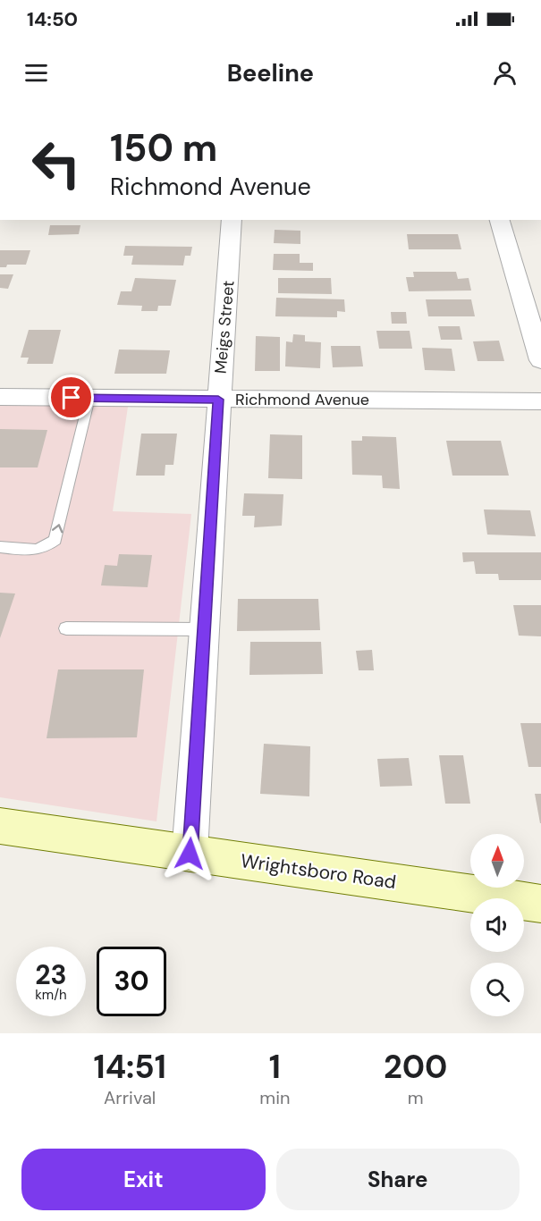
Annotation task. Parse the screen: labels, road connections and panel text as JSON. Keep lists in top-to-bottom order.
{
  "streets": {
    "main road": ["Wrightsboro Road"],
    "street": ["Meigs Street", "Richmond Avenue"]
  },
  "crossings": [
    ["Meigs Street", "Richmond Avenue"],
    ["Meigs Street", "Wrightsboro Road"]
  ],
  "north": "top",
  "page": {
    "status": "14:50",
    "header": "Beeline",
    "turn": ["150 m", "Richmond Avenue"],
    "speed": "23 km/h",
    "limit": "30",
    "eta": [
      "14:51",
      "Arrival",
      "1",
      "min",
      "200",
      "m"
    ],
    "buttons": ["Exit", "Share"]
  }
}
